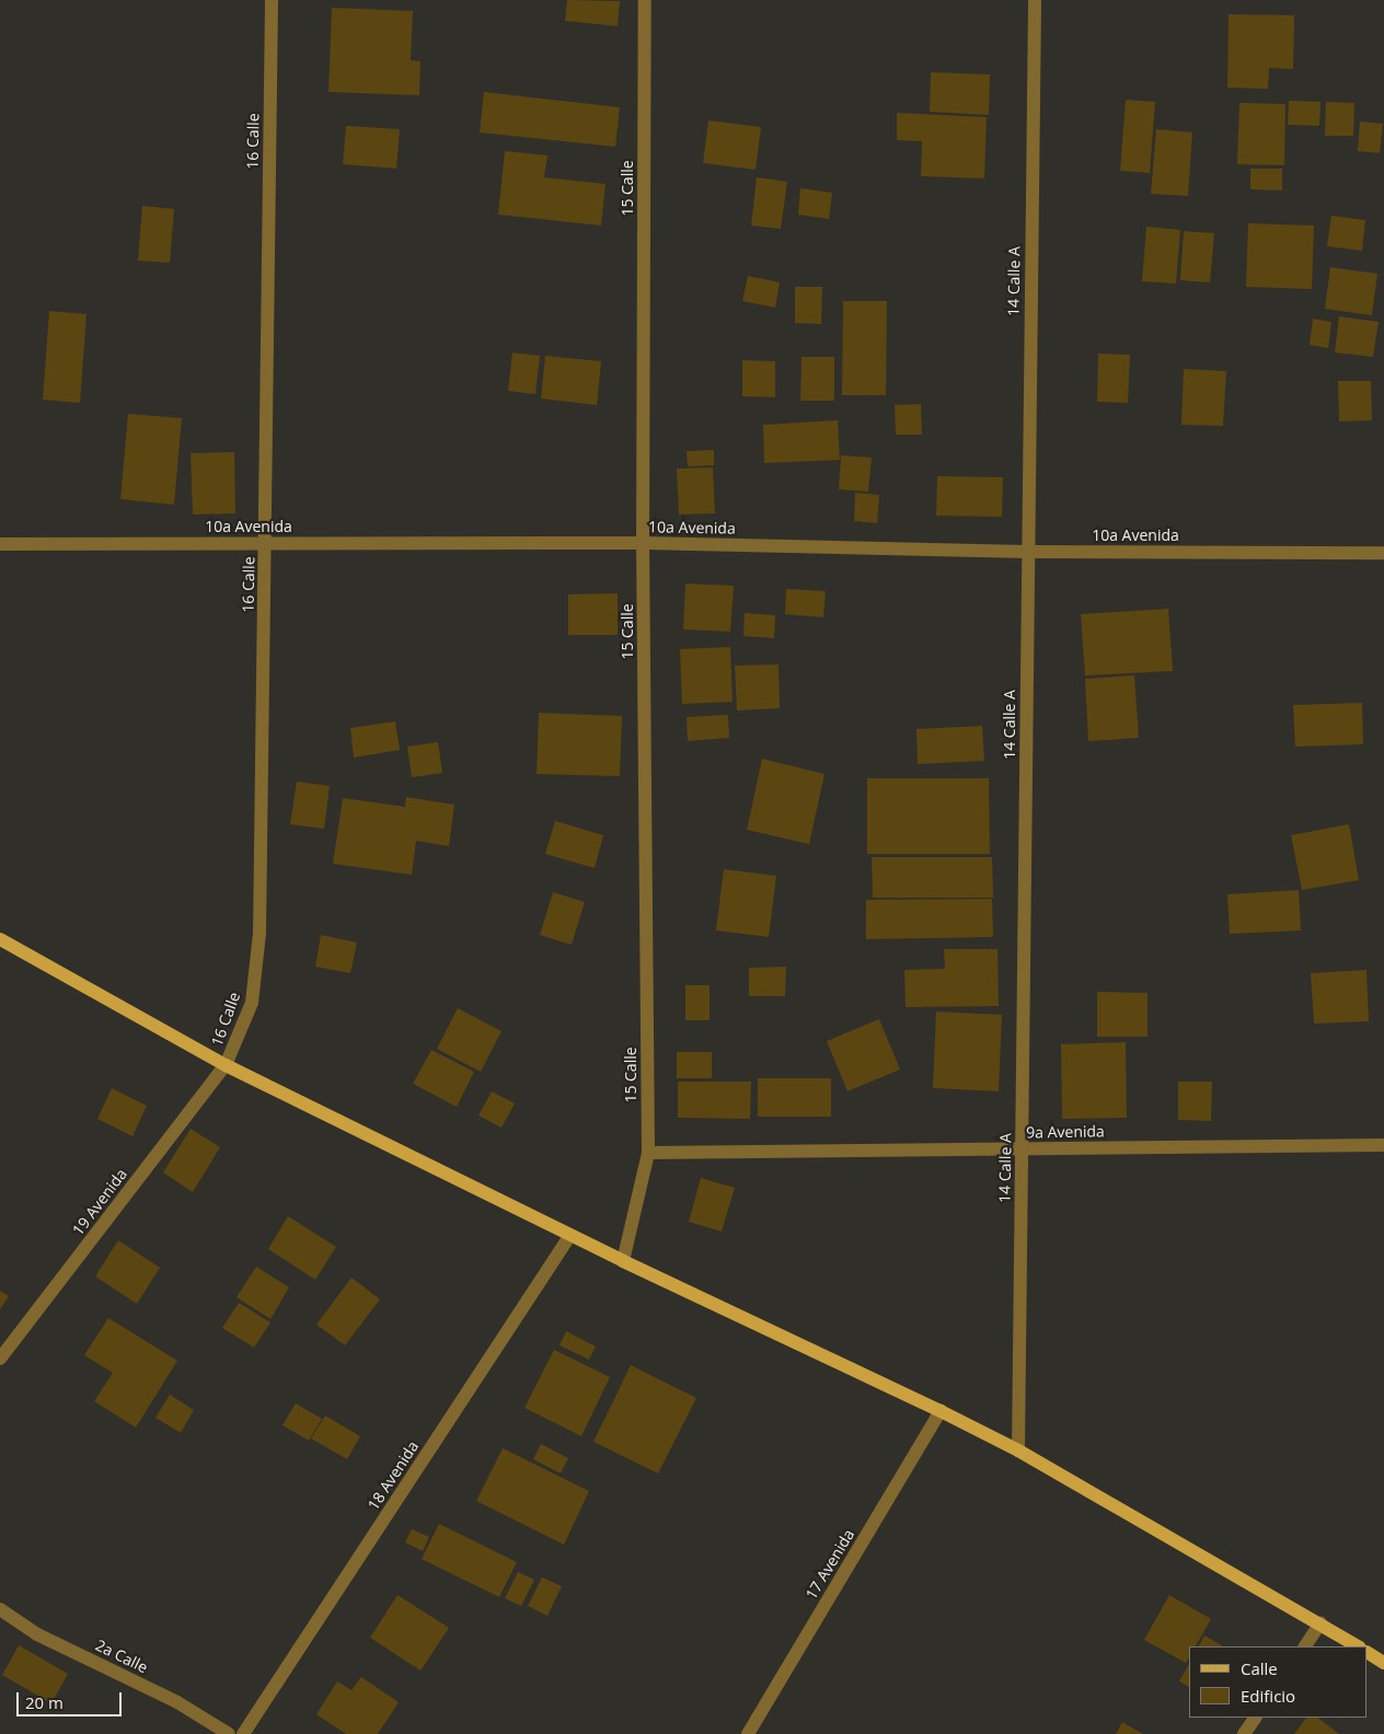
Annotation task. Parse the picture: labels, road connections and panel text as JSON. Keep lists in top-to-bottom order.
{
  "streets": {
    "street": [
      "16 Calle",
      "15 Calle",
      "14 Calle A",
      "10a Avenida",
      "9a Avenida",
      "19 Avenida",
      "18 Avenida",
      "17 Avenida",
      "2a Calle"
    ]
  },
  "crossings": [
    ["16 Calle", "10a Avenida"],
    ["16 Calle", "19 Avenida"],
    ["15 Calle", "10a Avenida"],
    ["15 Calle", "9a Avenida"],
    ["14 Calle A", "10a Avenida"],
    ["14 Calle A", "9a Avenida"]
  ],
  "legend": ["Calle", "Edificio"],
  "scale_bar": "20 m"
}
